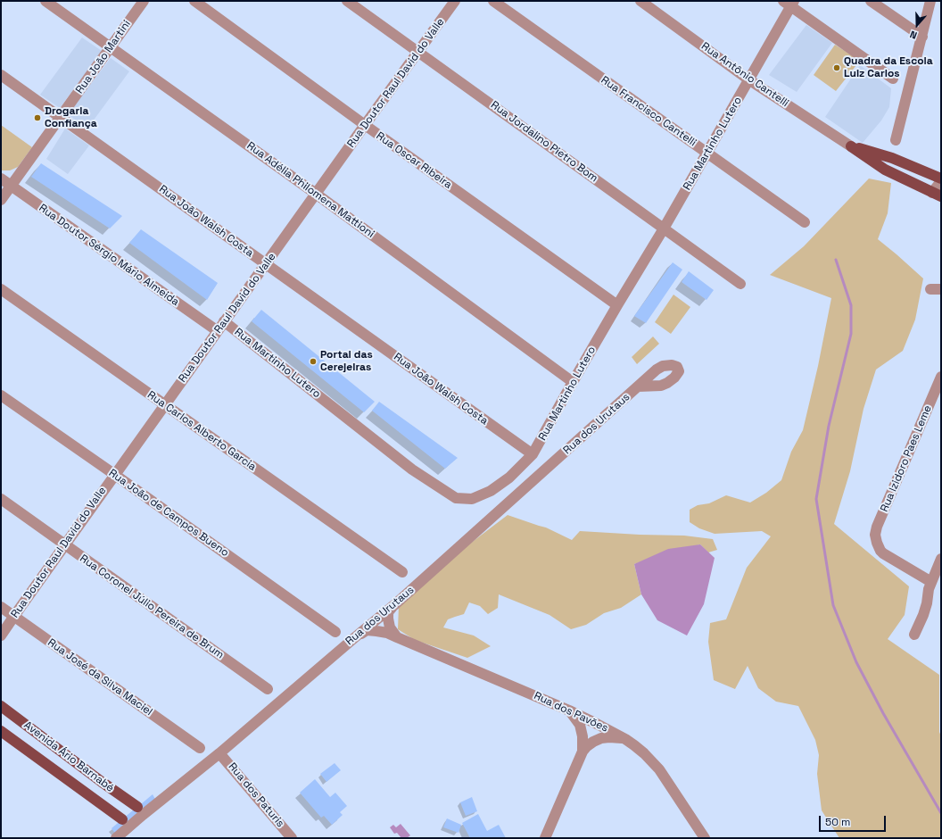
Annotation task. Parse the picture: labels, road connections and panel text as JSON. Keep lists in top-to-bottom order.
{
  "streets": {
    "main road": ["Avenida Ário Barnabé"],
    "street": [
      "Rua João Martini",
      "Rua Antônio Cantelli",
      "Rua Doutor Raul David do Valle",
      "Rua Francisco Cantelli",
      "Rua Jordalino Pietro Bom",
      "Rua Martinho Lutero",
      "Rua Oscar Ribeira",
      "Rua Adélia Philomena Mattioni",
      "Rua João Walsh Costa",
      "Rua Doutor Sérgio Mário Almeida",
      "Rua dos Urutaus",
      "Rua Carlos Alberto Garcia",
      "Rua Izidoro Paes Leme",
      "Rua João de Campos Bueno",
      "Rua Coronel Júlio Pereira de Brum",
      "Rua José da Silva Maciel",
      "Rua dos Pavões",
      "Rua dos Paturis"
    ]
  },
  "crossings": [
    ["Rua João Martini", "Rua Adélia Philomena Mattioni"],
    ["Rua João Martini", "Rua João Walsh Costa"],
    ["Rua João Martini", "Rua Doutor Sérgio Mário Almeida"],
    ["Rua Antônio Cantelli", "Rua Martinho Lutero"],
    ["Rua Doutor Raul David do Valle", "Rua Jordalino Pietro Bom"],
    ["Rua Doutor Raul David do Valle", "Rua Martinho Lutero"],
    ["Rua Doutor Raul David do Valle", "Rua Oscar Ribeira"],
    ["Rua Doutor Raul David do Valle", "Rua Adélia Philomena Mattioni"],
    ["Rua Doutor Raul David do Valle", "Rua João Walsh Costa"],
    ["Rua Doutor Raul David do Valle", "Rua Doutor Sérgio Mário Almeida"],
    ["Rua Doutor Raul David do Valle", "Rua Carlos Alberto Garcia"],
    ["Rua Doutor Raul David do Valle", "Rua João de Campos Bueno"],
    ["Rua Doutor Raul David do Valle", "Rua Coronel Júlio Pereira de Brum"],
    ["Rua Doutor Raul David do Valle", "Rua José da Silva Maciel"],
    ["Rua Francisco Cantelli", "Rua Martinho Lutero"],
    ["Rua Jordalino Pietro Bom", "Rua Martinho Lutero"],
    ["Rua Martinho Lutero", "Rua Oscar Ribeira"],
    ["Rua Martinho Lutero", "Rua Adélia Philomena Mattioni"],
    ["Rua Martinho Lutero", "Rua João Walsh Costa"],
    ["Rua dos Urutaus", "Rua dos Pavões"],
    ["Rua dos Urutaus", "Rua dos Paturis"]
  ],
  "places": ["Quadra da Escola Luiz Carlos", "Drogaria Confiança", "Portal das Cerejeiras"],
  "scale_bar": "50 m",
  "north": "bottom"
}
